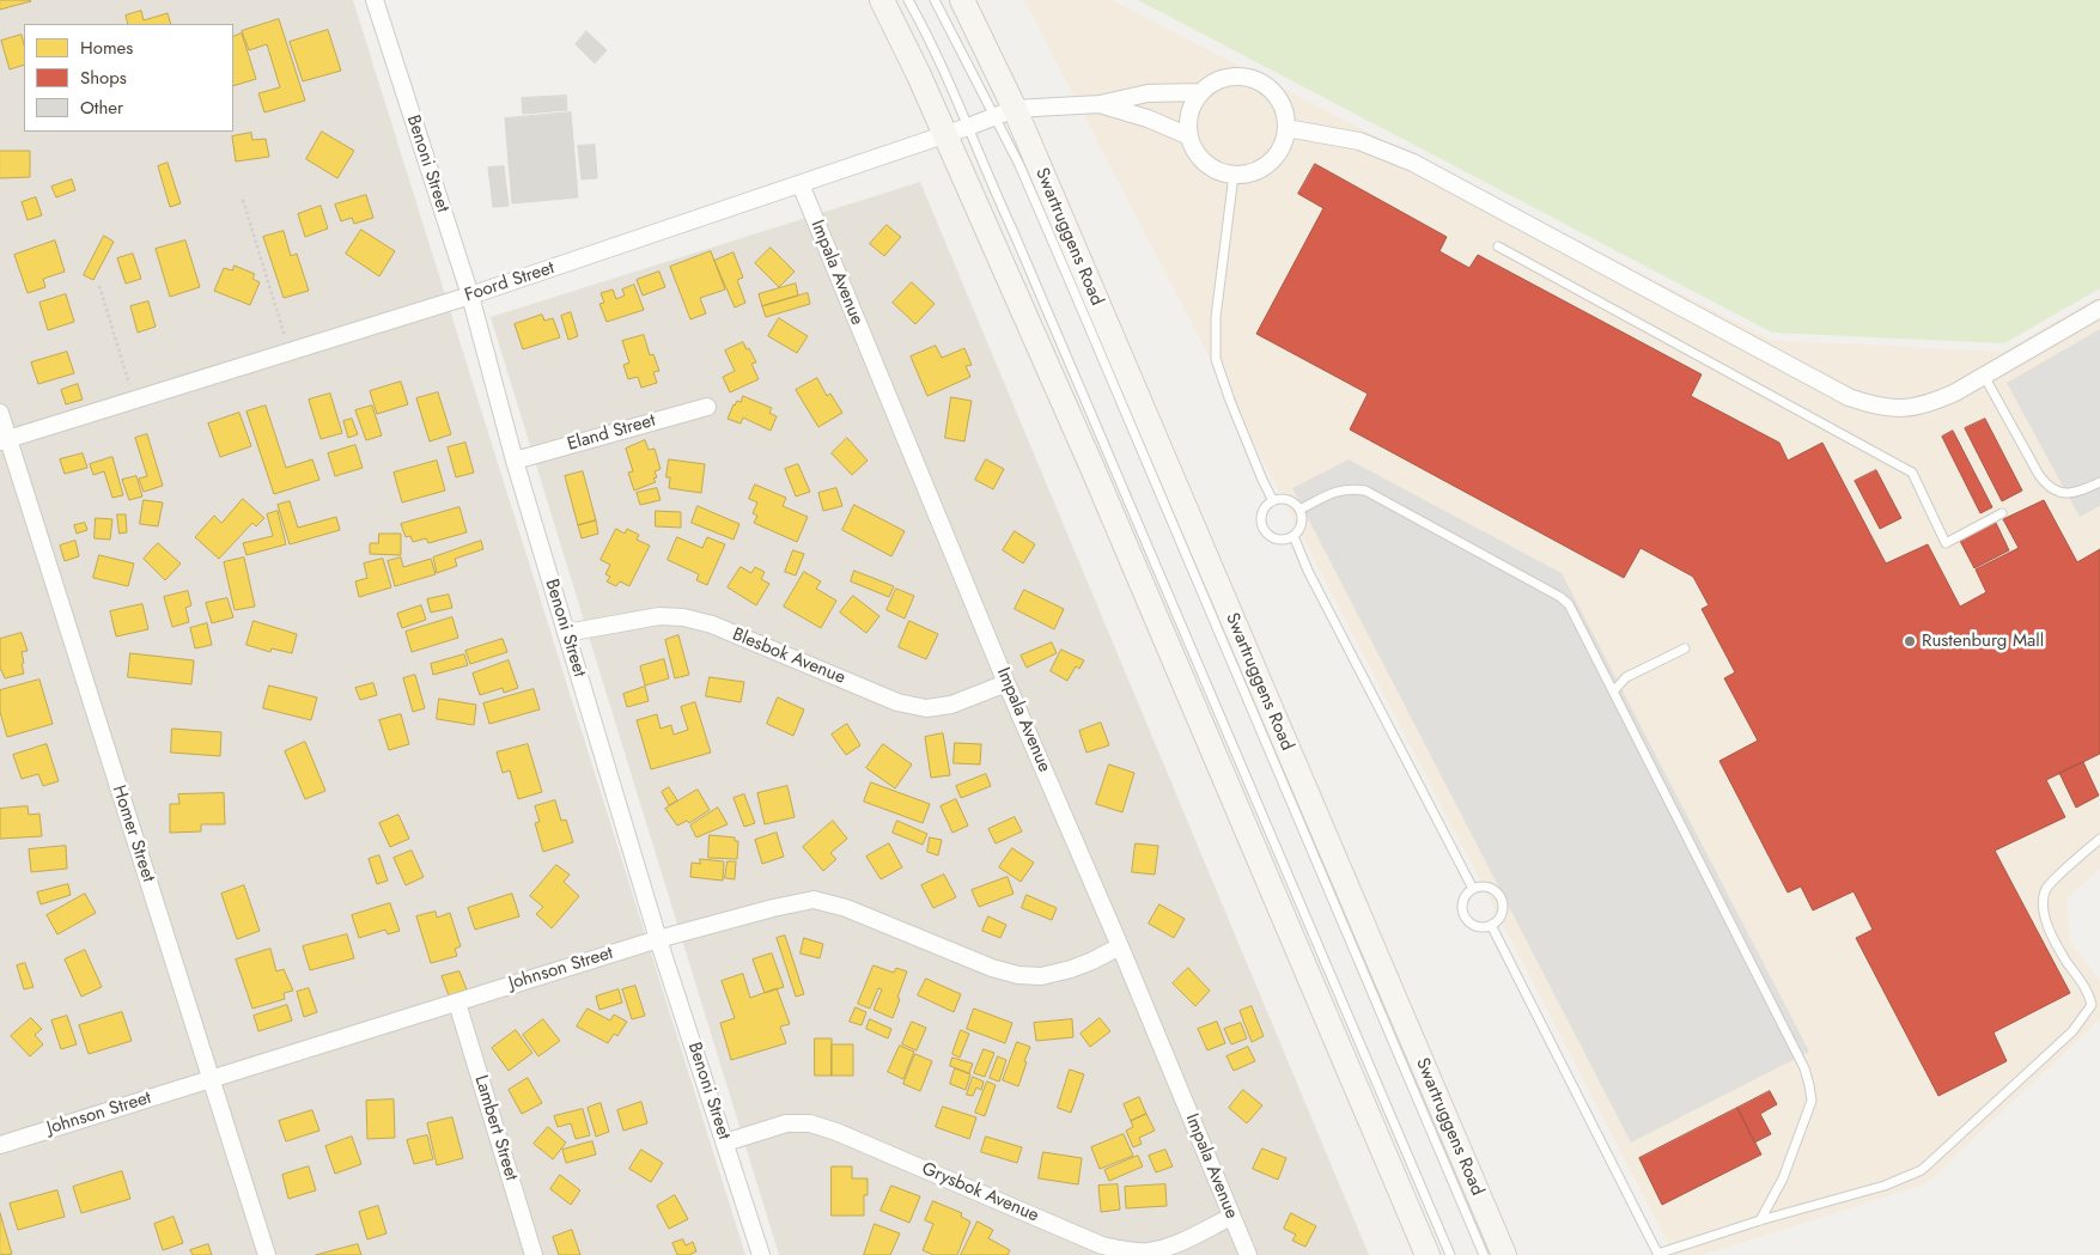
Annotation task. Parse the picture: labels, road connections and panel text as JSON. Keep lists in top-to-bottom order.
{
  "streets": {
    "main road": ["Swartruggens Road"],
    "street": [
      "Benoni Street",
      "Impala Avenue",
      "Foord Street",
      "Eland Street",
      "Blesbok Avenue",
      "Homer Street",
      "Johnson Street",
      "Lambert Street",
      "Grysbok Avenue"
    ]
  },
  "crossings": [
    ["Benoni Street", "Foord Street"],
    ["Benoni Street", "Eland Street"],
    ["Benoni Street", "Blesbok Avenue"],
    ["Benoni Street", "Johnson Street"],
    ["Benoni Street", "Grysbok Avenue"],
    ["Swartruggens Road", "Foord Street"],
    ["Impala Avenue", "Foord Street"],
    ["Impala Avenue", "Blesbok Avenue"],
    ["Impala Avenue", "Johnson Street"],
    ["Impala Avenue", "Grysbok Avenue"],
    ["Foord Street", "Homer Street"],
    ["Homer Street", "Johnson Street"],
    ["Johnson Street", "Lambert Street"]
  ],
  "places": ["Rustenburg Mall"],
  "legend": ["Homes", "Shops", "Other"]
}
